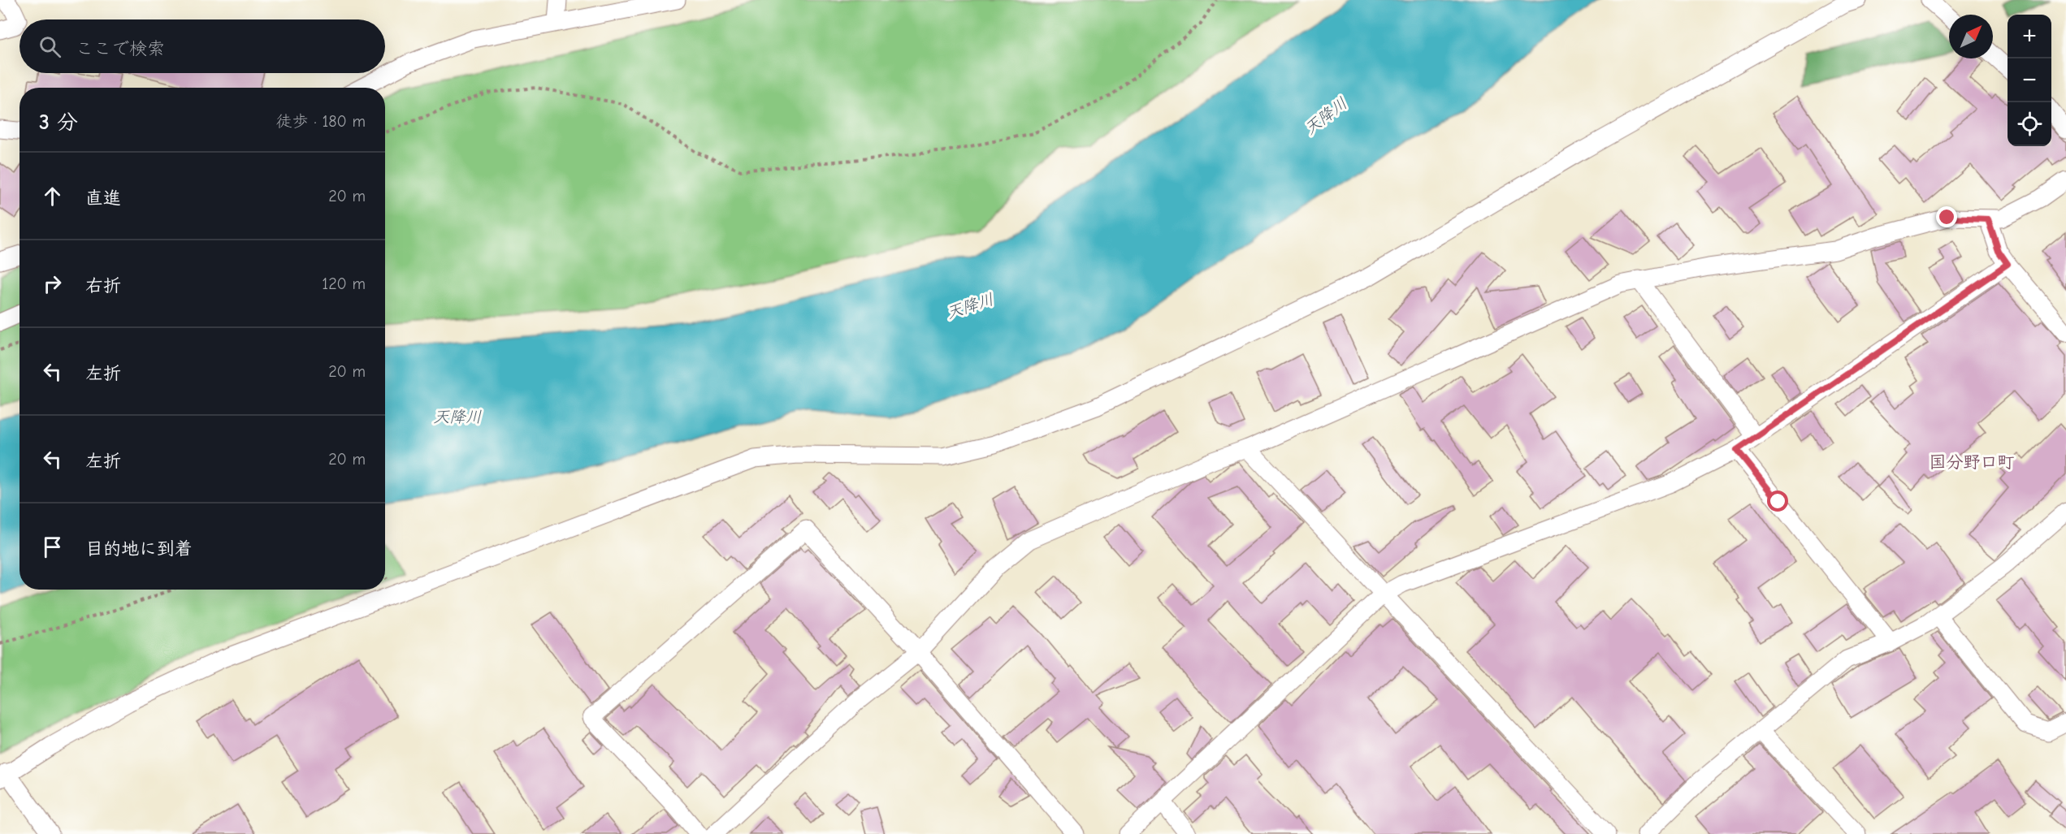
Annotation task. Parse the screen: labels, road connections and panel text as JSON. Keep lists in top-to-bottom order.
{
  "districts": ["国分野口町"],
  "water": ["天降川"],
  "north": "top right",
  "page": {
    "map_buttons": ["+", "−"],
    "search": "ここで検索",
    "heading": ["3 分", "徒歩 · 180 m"],
    "list": [
      ["直進", "20 m"],
      ["右折", "120 m"],
      ["左折", "20 m"],
      ["左折", "20 m"],
      "目的地に到着"
    ]
  }
}
